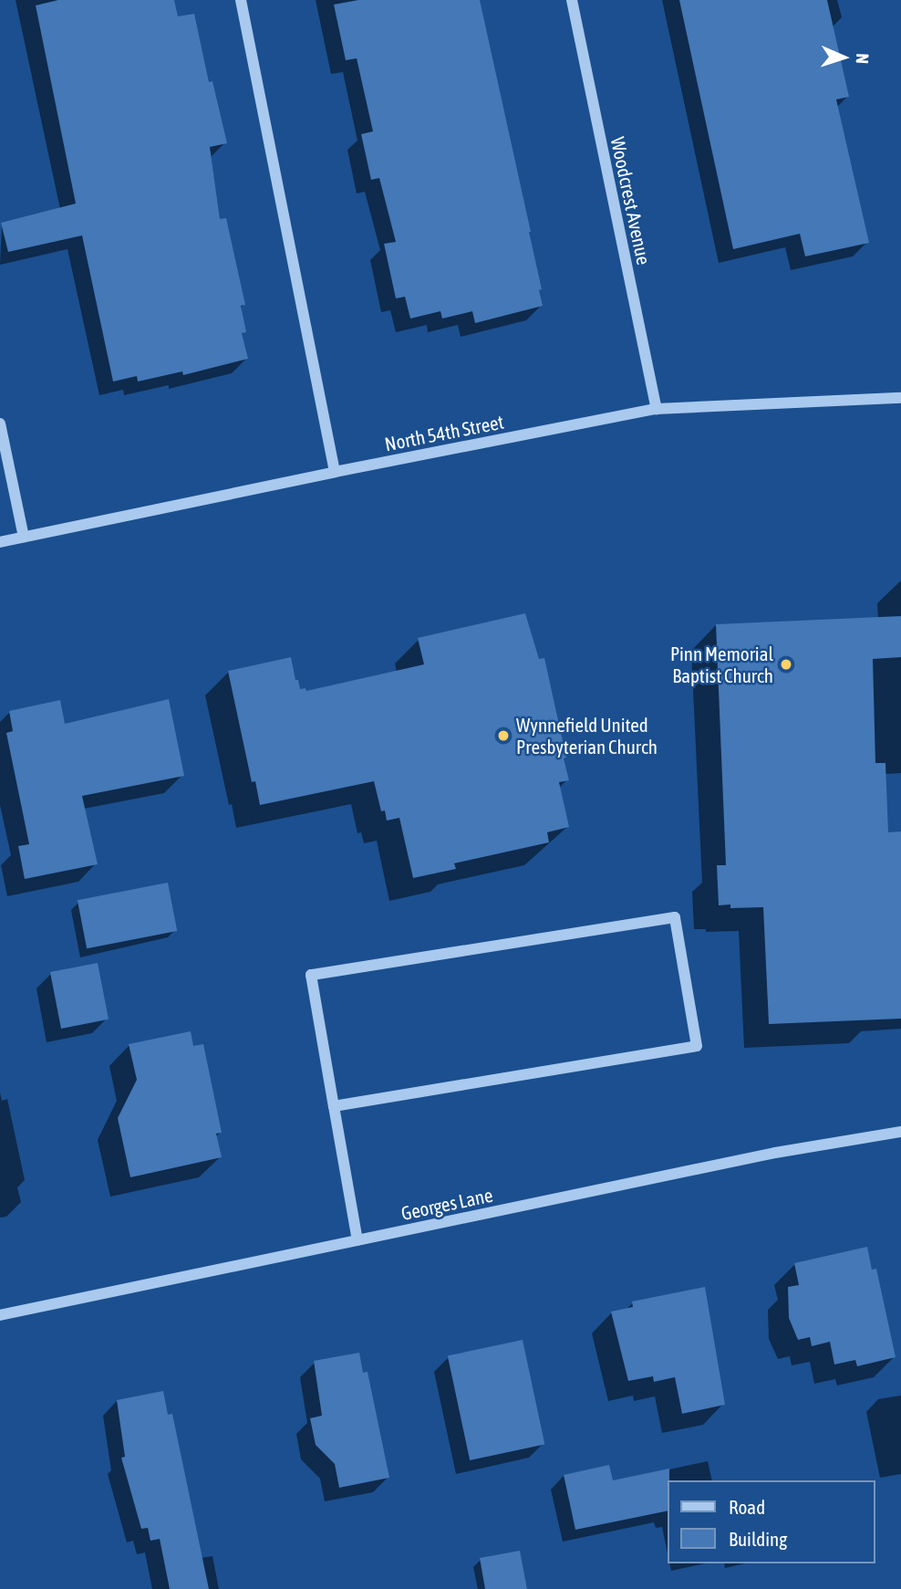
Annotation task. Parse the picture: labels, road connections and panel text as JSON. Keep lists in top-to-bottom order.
{
  "streets": {
    "street": ["Woodcrest Avenue", "North 54th Street", "Georges Lane"]
  },
  "crossings": [
    ["Woodcrest Avenue", "North 54th Street"]
  ],
  "places": ["Pinn Memorial Baptist Church", "Wynnefield United Presbyterian Church"],
  "legend": ["Road", "Building"],
  "north": "right"
}
